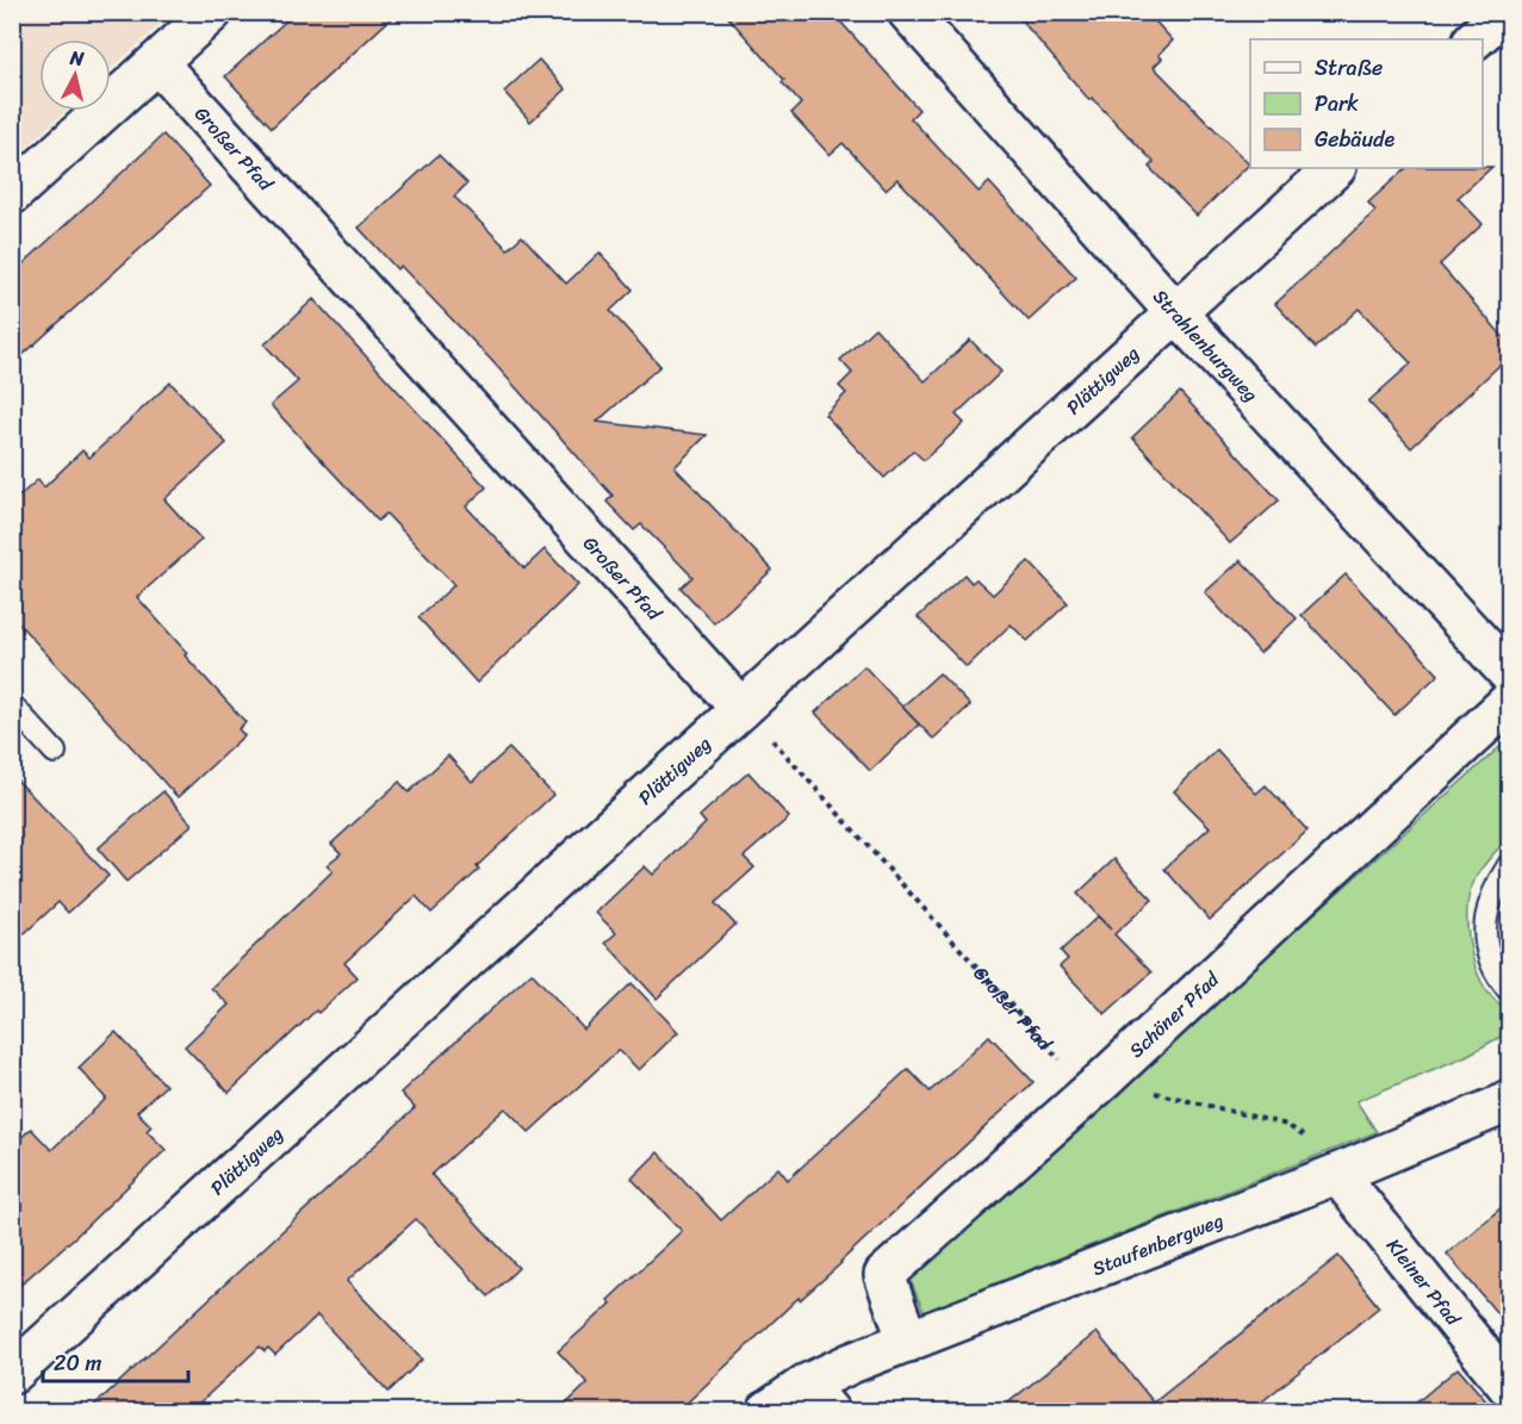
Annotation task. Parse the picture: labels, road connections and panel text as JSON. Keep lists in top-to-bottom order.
{
  "streets": {
    "street": [
      "Großer Pfad",
      "Strahlenburgweg",
      "Plättigweg",
      "Schöner Pfad",
      "Staufenbergweg",
      "Kleiner Pfad"
    ]
  },
  "crossings": [
    ["Großer Pfad", "Plättigweg"],
    ["Großer Pfad", "Schöner Pfad"],
    ["Strahlenburgweg", "Plättigweg"],
    ["Schöner Pfad", "Staufenbergweg"],
    ["Staufenbergweg", "Kleiner Pfad"]
  ],
  "legend": ["Straße", "Park", "Gebäude"],
  "scale_bar": "20 m",
  "north": "top"
}
